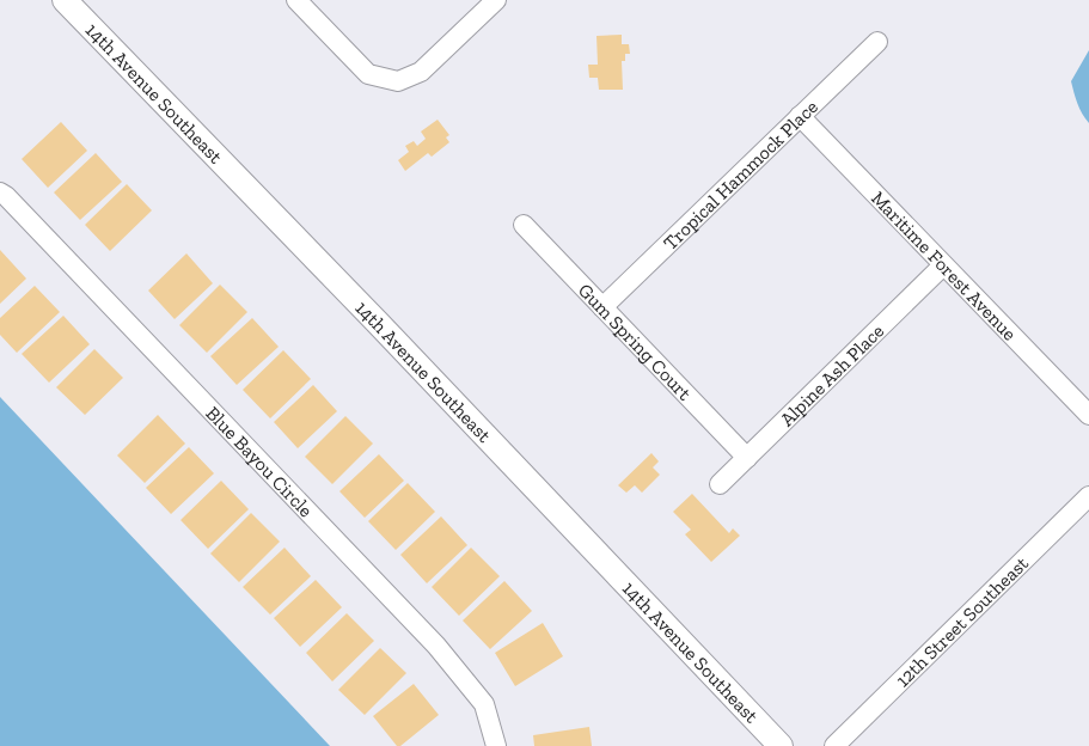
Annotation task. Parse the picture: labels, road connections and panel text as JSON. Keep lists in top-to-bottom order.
{
  "streets": {
    "street": [
      "14th Avenue Southeast",
      "Tropical Hammock Place",
      "Maritime Forest Avenue",
      "Gum Spring Court",
      "Alpine Ash Place",
      "Blue Bayou Circle",
      "12th Street Southeast"
    ]
  },
  "crossings": [
    ["Tropical Hammock Place", "Maritime Forest Avenue"],
    ["Tropical Hammock Place", "Gum Spring Court"],
    ["Maritime Forest Avenue", "Alpine Ash Place"],
    ["Gum Spring Court", "Alpine Ash Place"]
  ]
}
